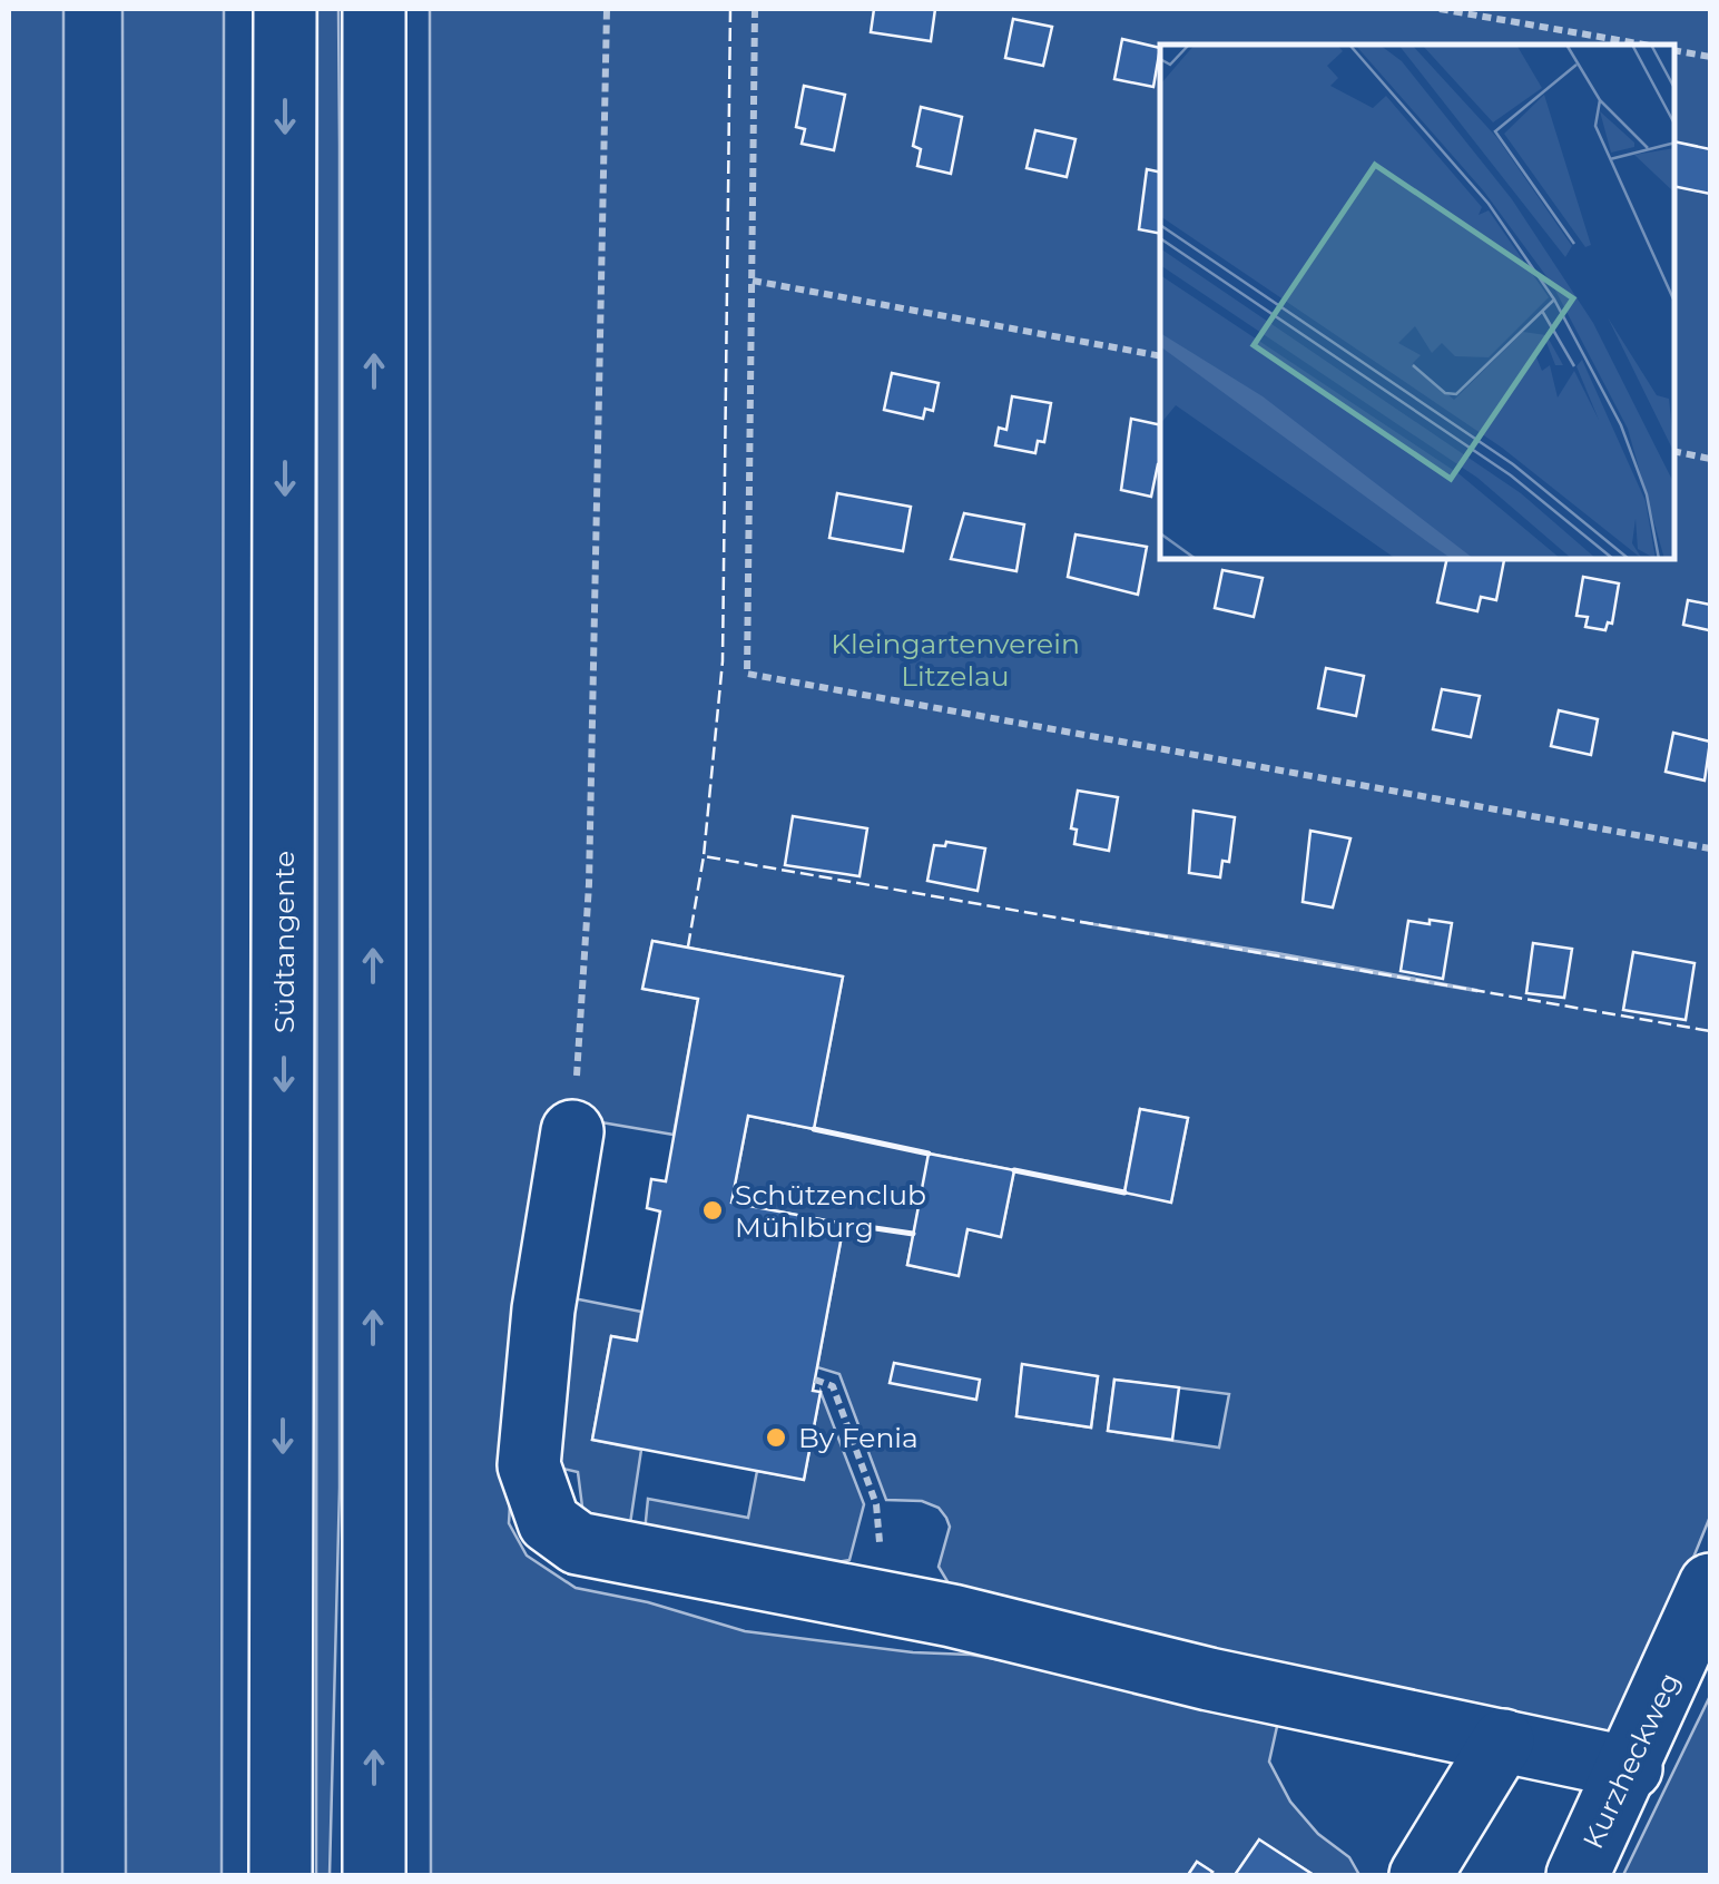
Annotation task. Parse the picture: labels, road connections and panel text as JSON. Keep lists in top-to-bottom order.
{
  "streets": {
    "main road": ["Südtangente", "Kurzheckweg"]
  },
  "parks": ["Kleingartenverein Litzelau"],
  "places": ["Schützenclub Mühlburg", "By Fenia"]
}
